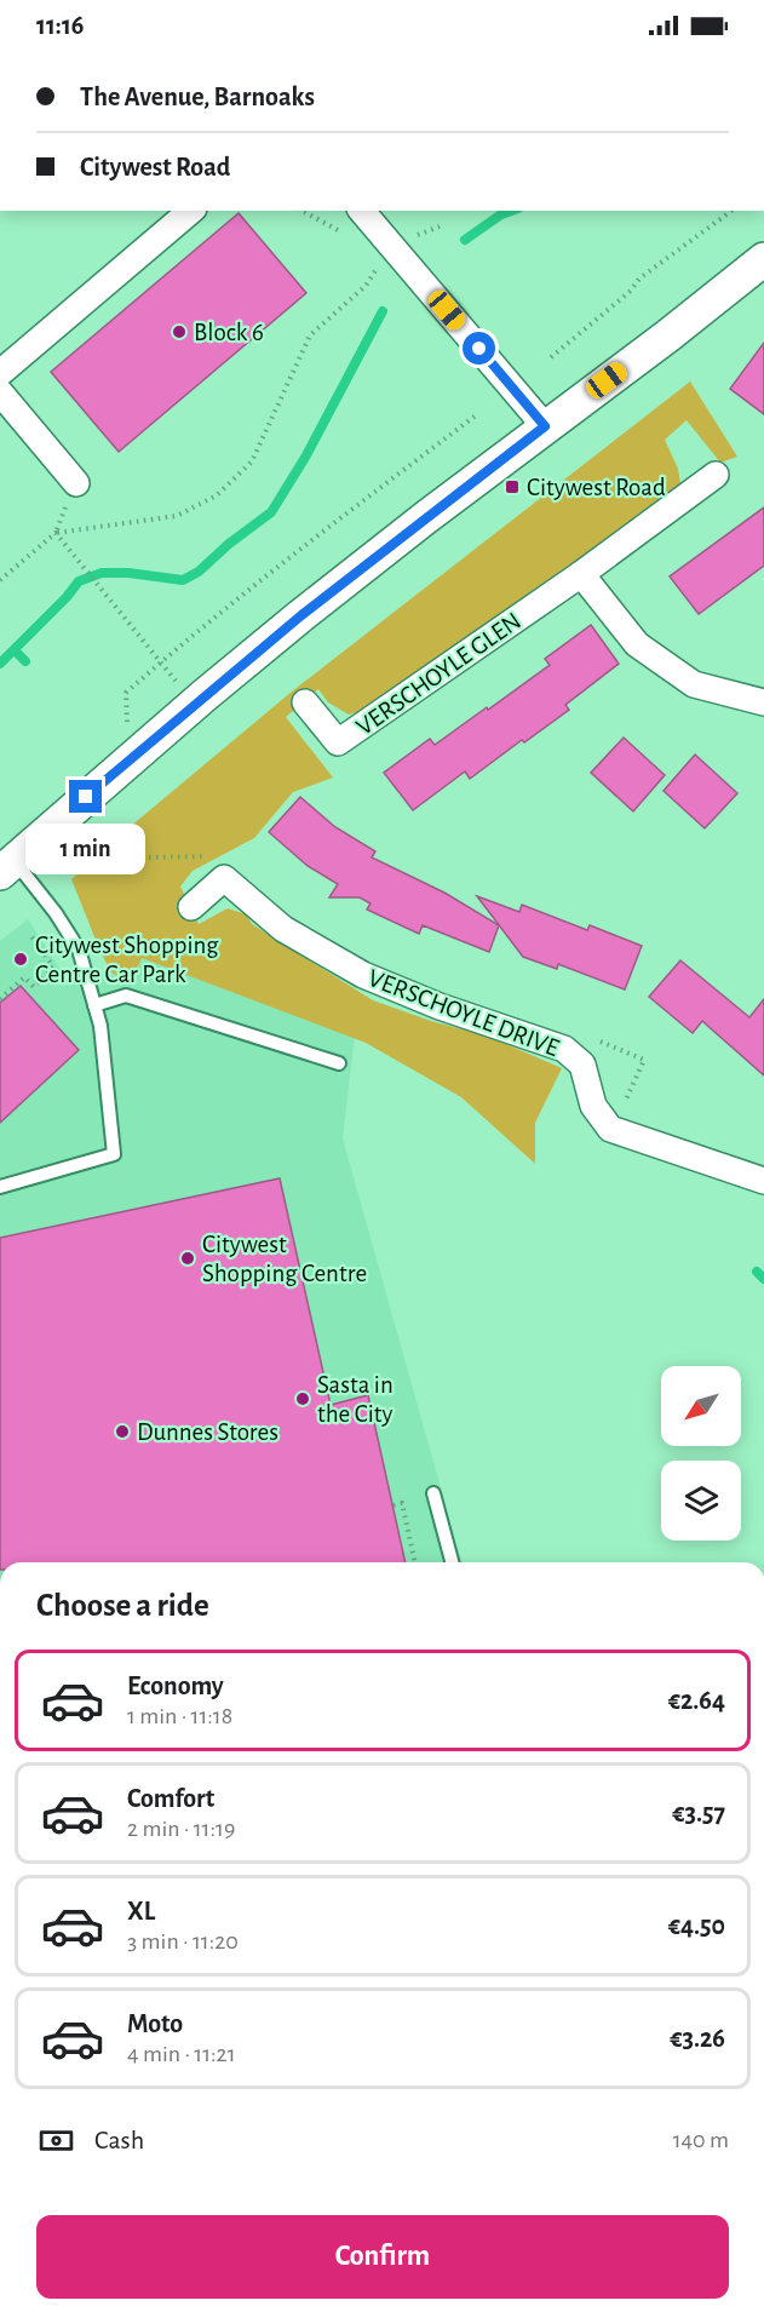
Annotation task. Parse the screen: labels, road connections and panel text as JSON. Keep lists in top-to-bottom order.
{
  "streets": {
    "street": ["VERSCHOYLE GLEN", "VERSCHOYLE DRIVE"]
  },
  "places": {
    "other": [
      "Block 6",
      "Citywest Shopping Centre Car Park",
      "Citywest Shopping Centre",
      "Sasta in the City",
      "Dunnes Stores"
    ],
    "transit": ["Citywest Road"]
  },
  "north": "bottom left",
  "page": {
    "status": "11:16",
    "banner": ["The Avenue, Barnoaks", "Citywest Road"],
    "bubble": "1 min",
    "heading": "Choose a ride",
    "list": [
      {
        "name": "Economy",
        "note": "1 min · 11:18",
        "value": "€2.64"
      },
      {
        "name": "Comfort",
        "note": "2 min · 11:19",
        "value": "€3.57"
      },
      {
        "name": "XL",
        "note": "3 min · 11:20",
        "value": "€4.50"
      },
      {
        "name": "Moto",
        "note": "4 min · 11:21",
        "value": "€3.26"
      }
    ],
    "pay": ["Cash", "140 m"],
    "buttons": "Confirm"
  }
}
